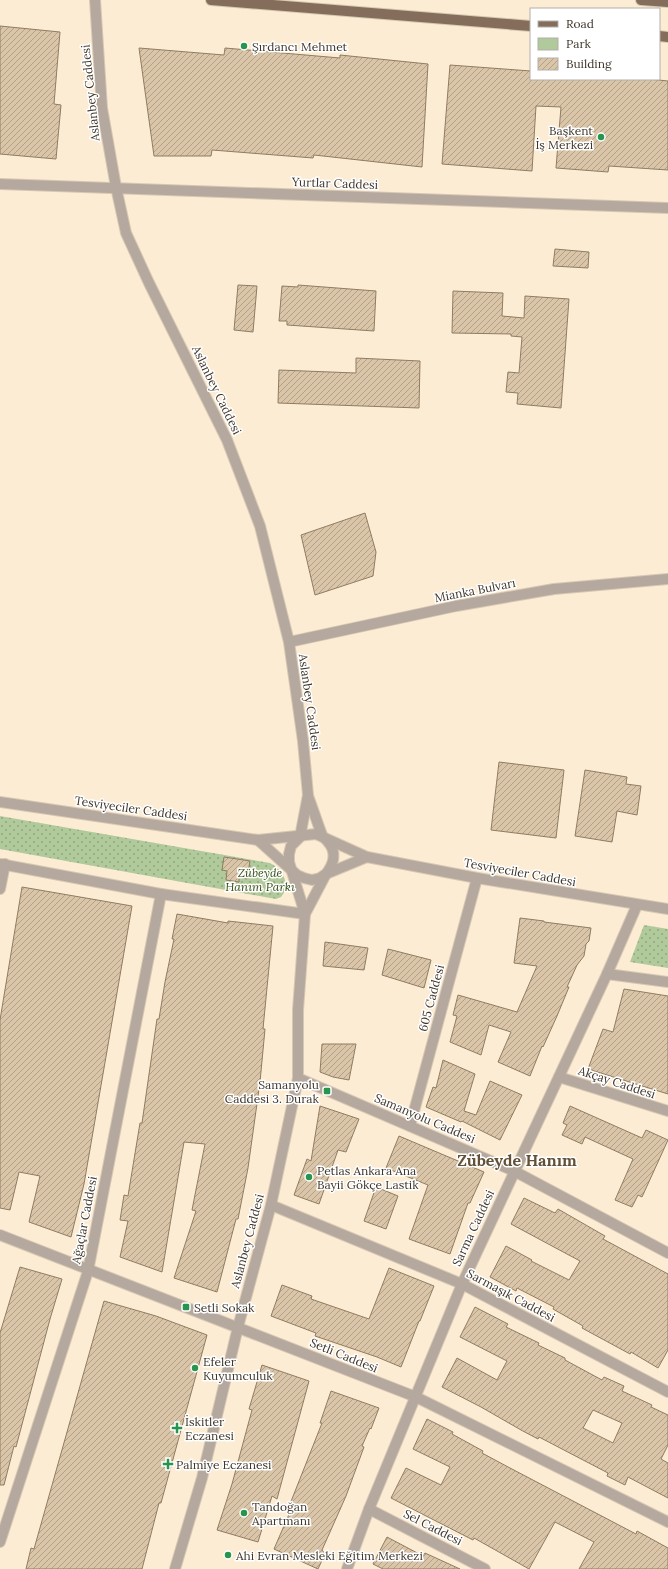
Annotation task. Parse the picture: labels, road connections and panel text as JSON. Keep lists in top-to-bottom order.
{
  "streets": {
    "street": [
      "Aslanbey Caddesi",
      "Yurtlar Caddesi",
      "Mianka Bulvarı",
      "Tesviyeciler Caddesi",
      "605 Caddesi",
      "Akçay Caddesi",
      "Samanyolu Caddesi",
      "Ağaçlar Caddesi",
      "Sarma Caddesi",
      "Sarmaşık Caddesi",
      "Setli Caddesi",
      "Sel Caddesi"
    ]
  },
  "crossings": [
    ["Aslanbey Caddesi", "Yurtlar Caddesi"],
    ["Aslanbey Caddesi", "Mianka Bulvarı"],
    ["Aslanbey Caddesi", "Samanyolu Caddesi"],
    ["Aslanbey Caddesi", "Sarmaşık Caddesi"],
    ["Aslanbey Caddesi", "Setli Caddesi"],
    ["Tesviyeciler Caddesi", "605 Caddesi"],
    ["Tesviyeciler Caddesi", "Sarma Caddesi"],
    ["605 Caddesi", "Samanyolu Caddesi"],
    ["Akçay Caddesi", "Sarma Caddesi"],
    ["Samanyolu Caddesi", "Sarma Caddesi"],
    ["Ağaçlar Caddesi", "Setli Caddesi"],
    ["Sarma Caddesi", "Sarmaşık Caddesi"],
    ["Sarma Caddesi", "Setli Caddesi"],
    ["Sarma Caddesi", "Sel Caddesi"]
  ],
  "districts": ["Zübeyde Hanım"],
  "parks": ["Zübeyde Hanım Parkı"],
  "places": {
    "other": [
      "Şırdancı Mehmet",
      "Başkent İş Merkezi",
      "Petlas Ankara Ana Bayii Gökçe Lastik",
      "Efeler Kuyumculuk",
      "Tandoğan Apartmanı",
      "Ahi Evran Mesleki Eğitim Merkezi"
    ],
    "transit": ["Samanyolu Caddesi 3. Durak", "Setli Sokak"],
    "health": ["İskitler Eczanesi", "Palmiye Eczanesi"]
  },
  "legend": ["Road", "Park", "Building"]
}
